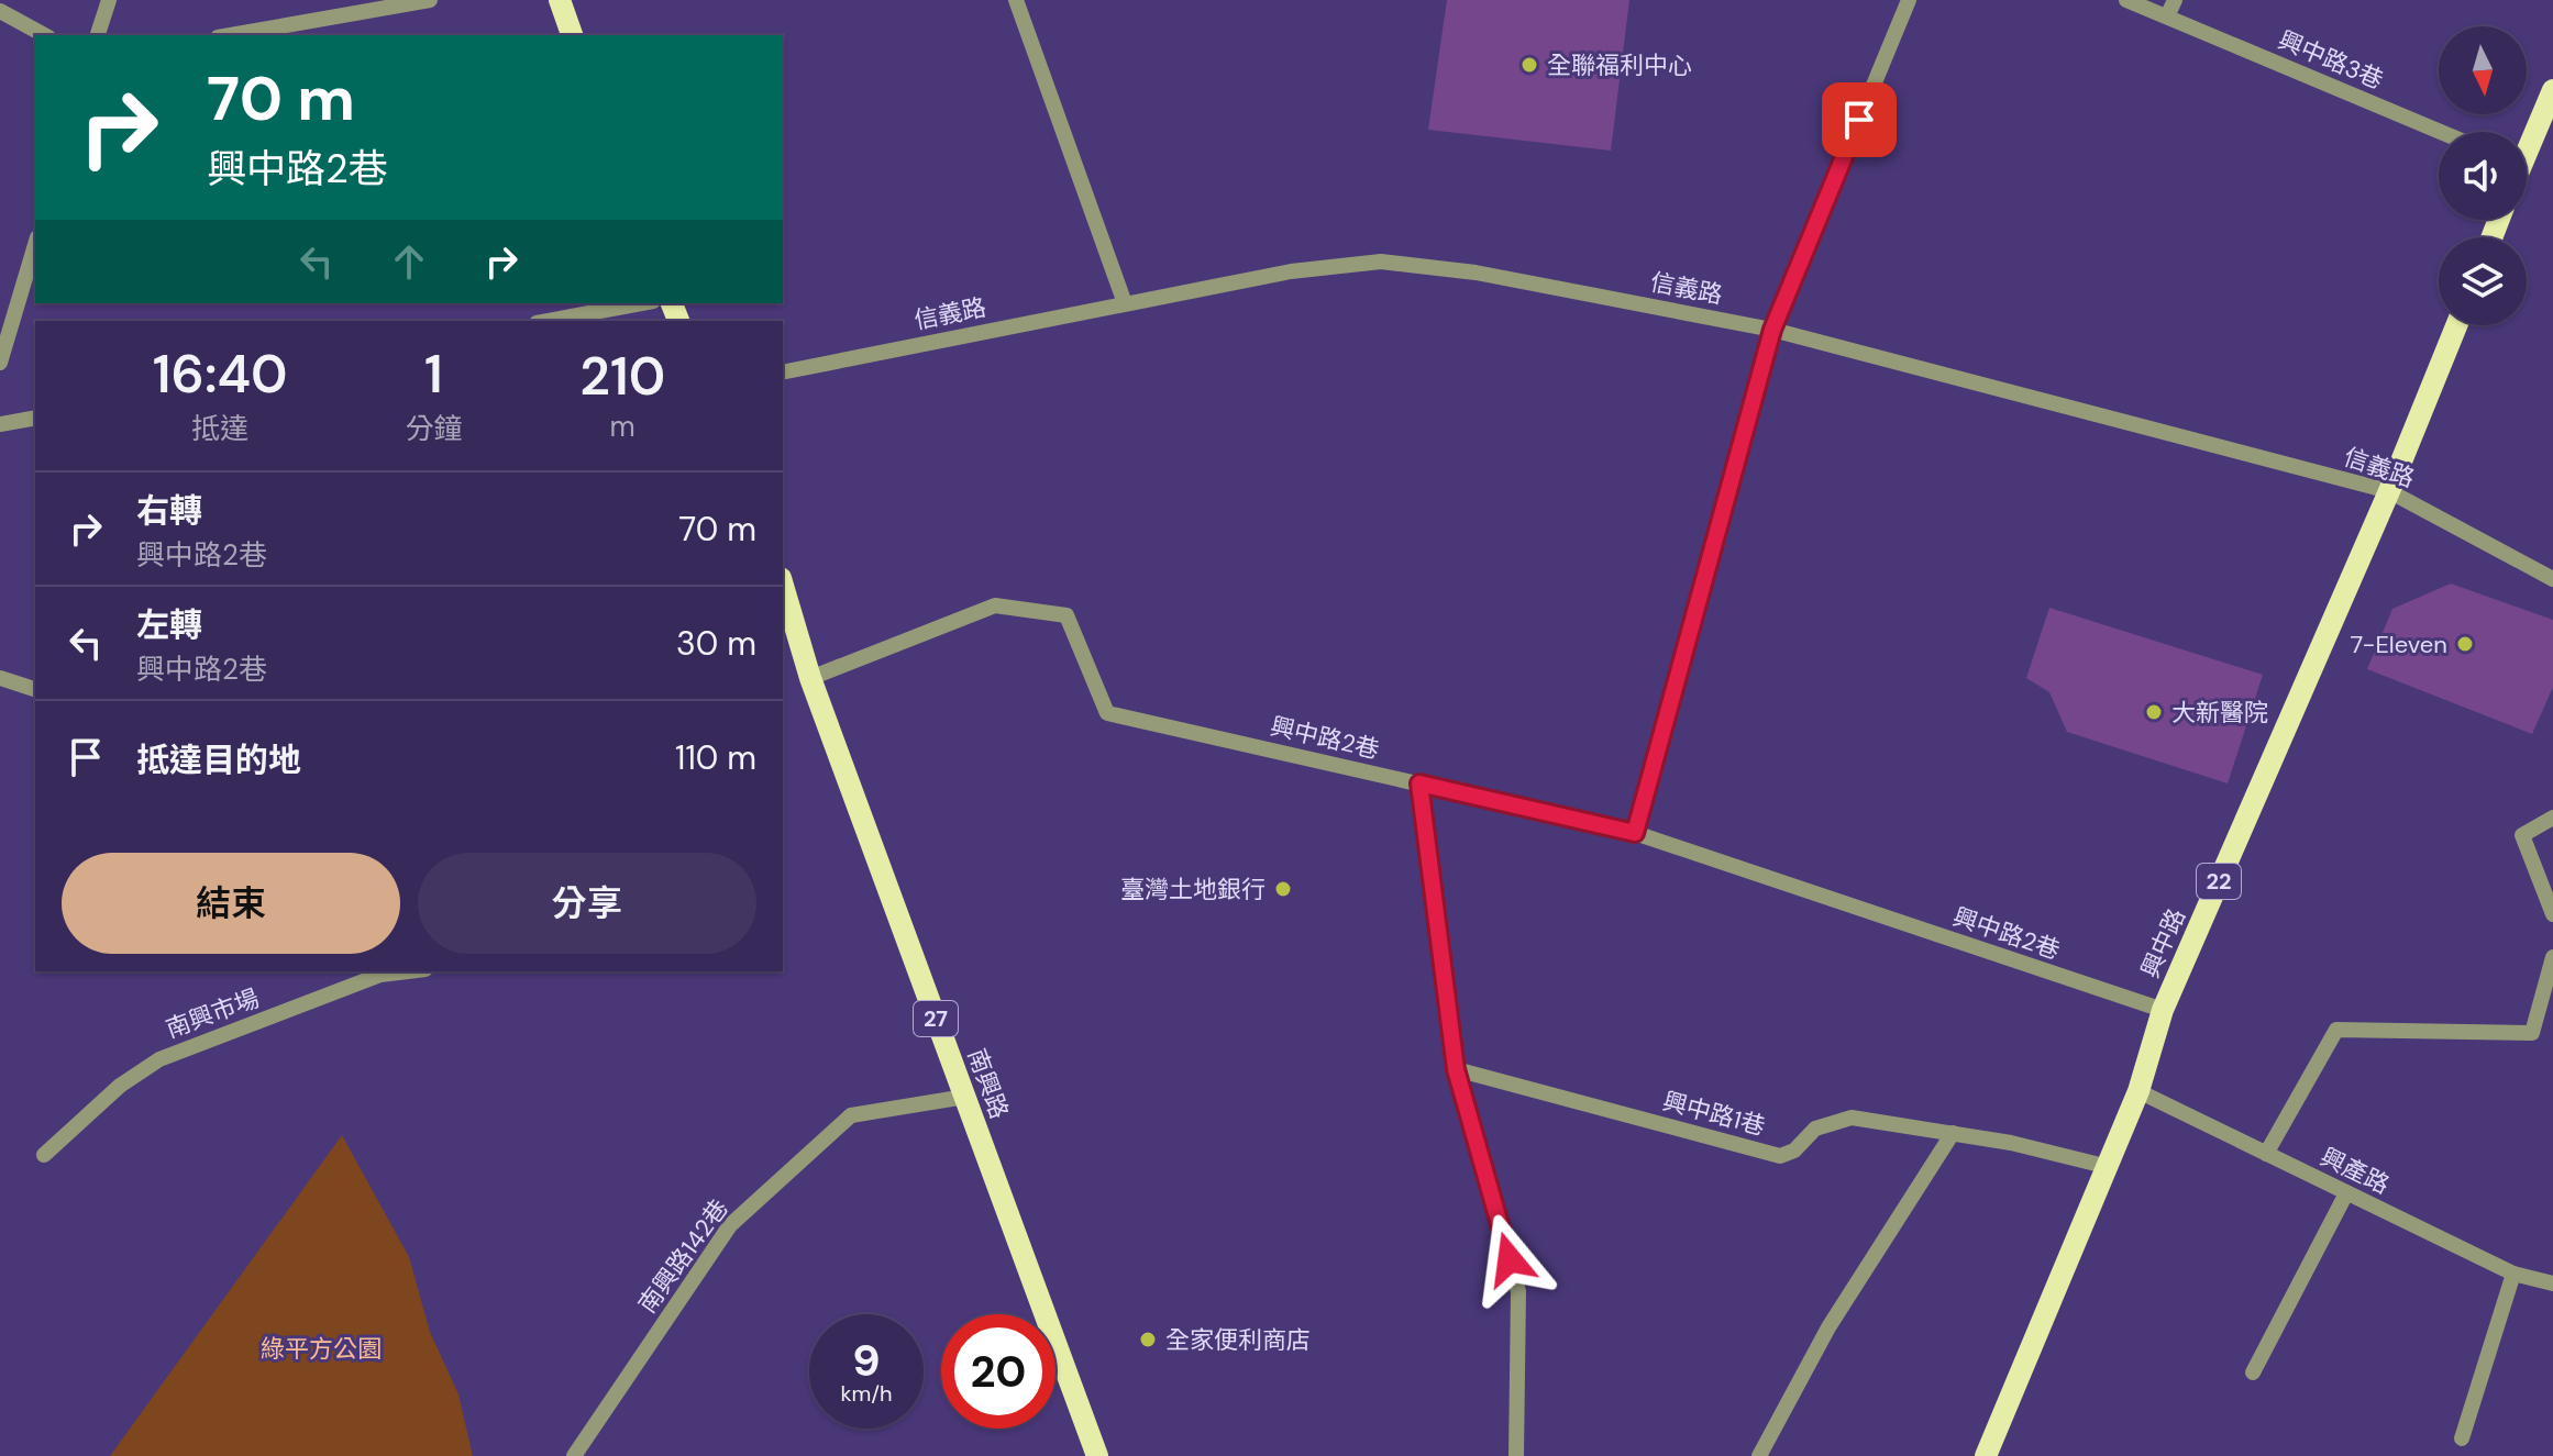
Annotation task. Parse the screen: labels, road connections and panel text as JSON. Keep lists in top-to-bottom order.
{
  "streets": {
    "main road": [
      "22",
      "興中路",
      "27",
      "南興路"
    ],
    "street": [
      "興中路3巷",
      "信義路",
      "興中路2巷",
      "南興市場",
      "興中路1巷",
      "興產路",
      "南興路142巷"
    ]
  },
  "crossings": [
    ["信義路", "興中路"],
    ["興中路2巷", "興中路"],
    ["興中路2巷", "南興路"],
    ["興中路", "興中路1巷"],
    ["興中路", "興產路"],
    ["南興路", "南興路142巷"]
  ],
  "parks": ["綠平方公園"],
  "places": [
    "全聯福利中心",
    "7-Eleven",
    "大新醫院",
    "臺灣土地銀行",
    "全家便利商店"
  ],
  "north": "bottom",
  "page": {
    "turn": ["70 m", "興中路2巷"],
    "eta": [
      "16:40",
      "抵達",
      "1",
      "分鐘",
      "210",
      "m"
    ],
    "list": [
      {
        "name": "右轉",
        "note": "興中路2巷",
        "value": "70 m"
      },
      {
        "name": "左轉",
        "note": "興中路2巷",
        "value": "30 m"
      },
      {
        "name": "抵達目的地",
        "value": "110 m"
      }
    ],
    "buttons": ["結束", "分享"],
    "speed": "9 km/h",
    "limit": "20"
  }
}
